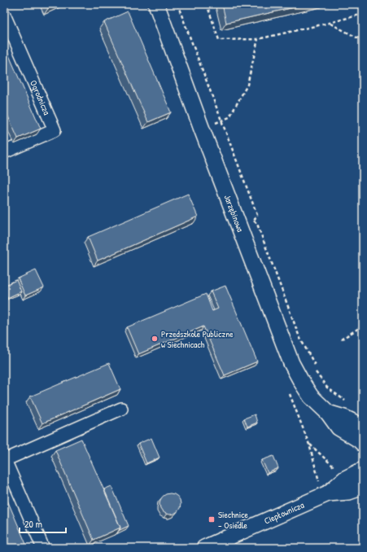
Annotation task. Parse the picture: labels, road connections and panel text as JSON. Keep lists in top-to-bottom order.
{
  "streets": {
    "street": ["Ogrodnicza", "Jarzębinowa", "Ciepłownicza"]
  },
  "places": {
    "other": ["Przedszkole Publiczne w Siechnicach"],
    "transit": ["Siechnice – Osiedle"]
  },
  "scale_bar": "20 m"
}
